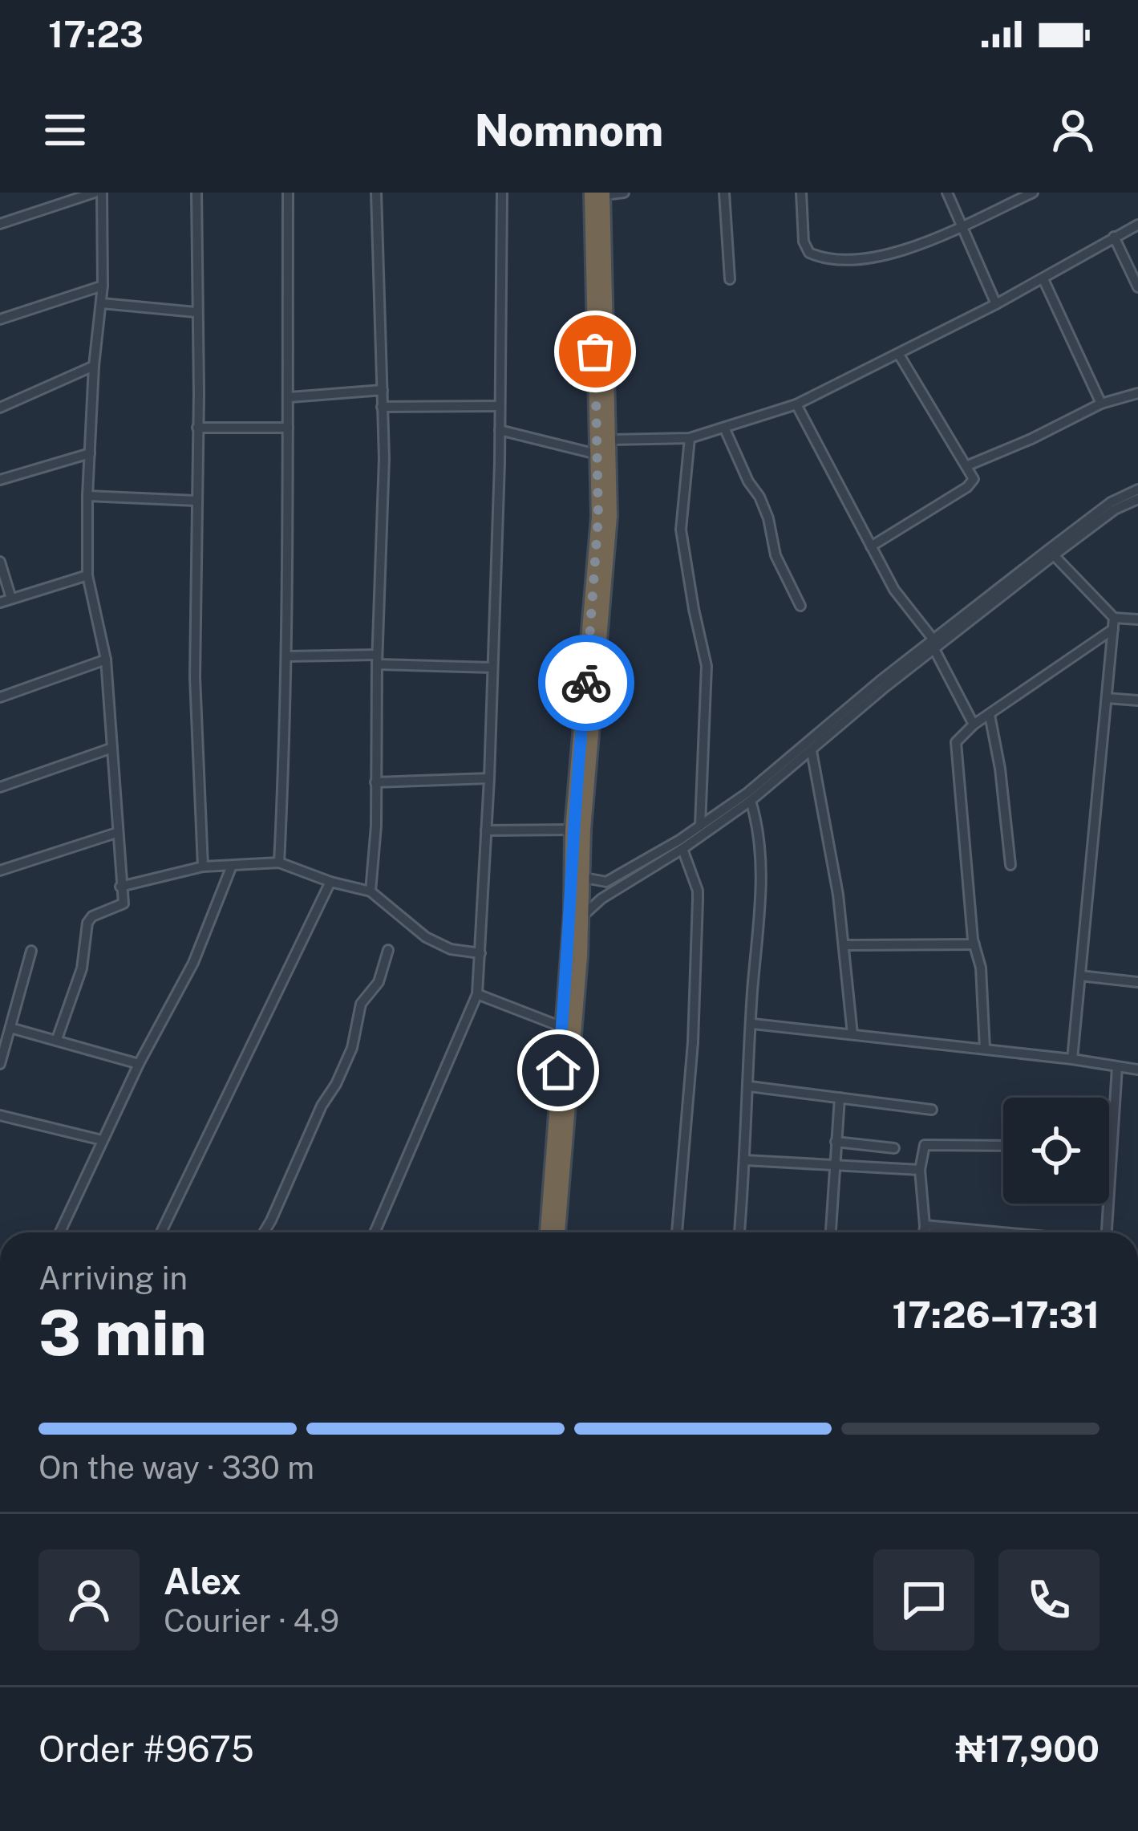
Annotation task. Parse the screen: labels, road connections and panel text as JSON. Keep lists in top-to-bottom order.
{
  "page": {
    "status": "17:23",
    "header": "Nomnom",
    "heading": ["3 min", "Arriving in", "17:26–17:31"],
    "panel": [
      "Alex",
      "Courier · 4.9",
      "Order #9675",
      "₦17,900"
    ],
    "bar": "On the way · 330 m"
  }
}
